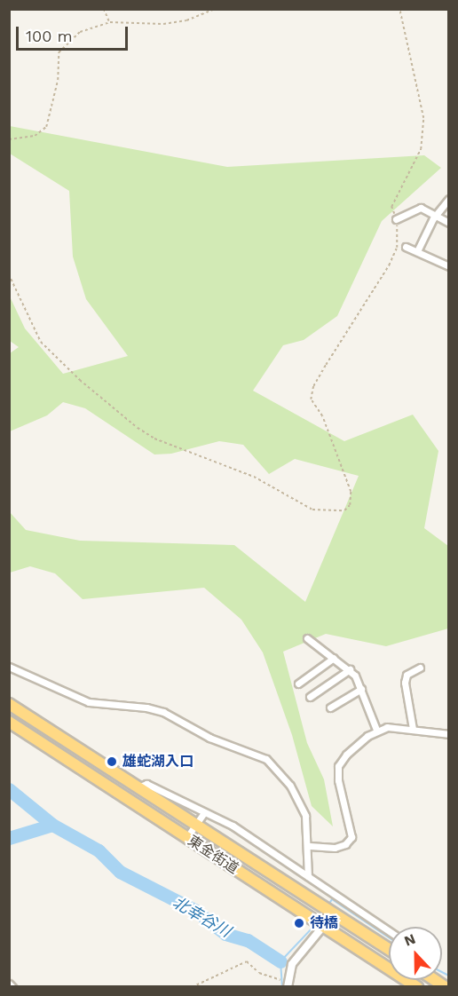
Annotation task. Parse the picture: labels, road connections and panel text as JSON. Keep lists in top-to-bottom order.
{
  "streets": {
    "highway": ["東金街道"]
  },
  "water": ["北幸谷川"],
  "places": ["雄蛇湖入口", "待橋"],
  "scale_bar": "100 m",
  "north": "top"
}
